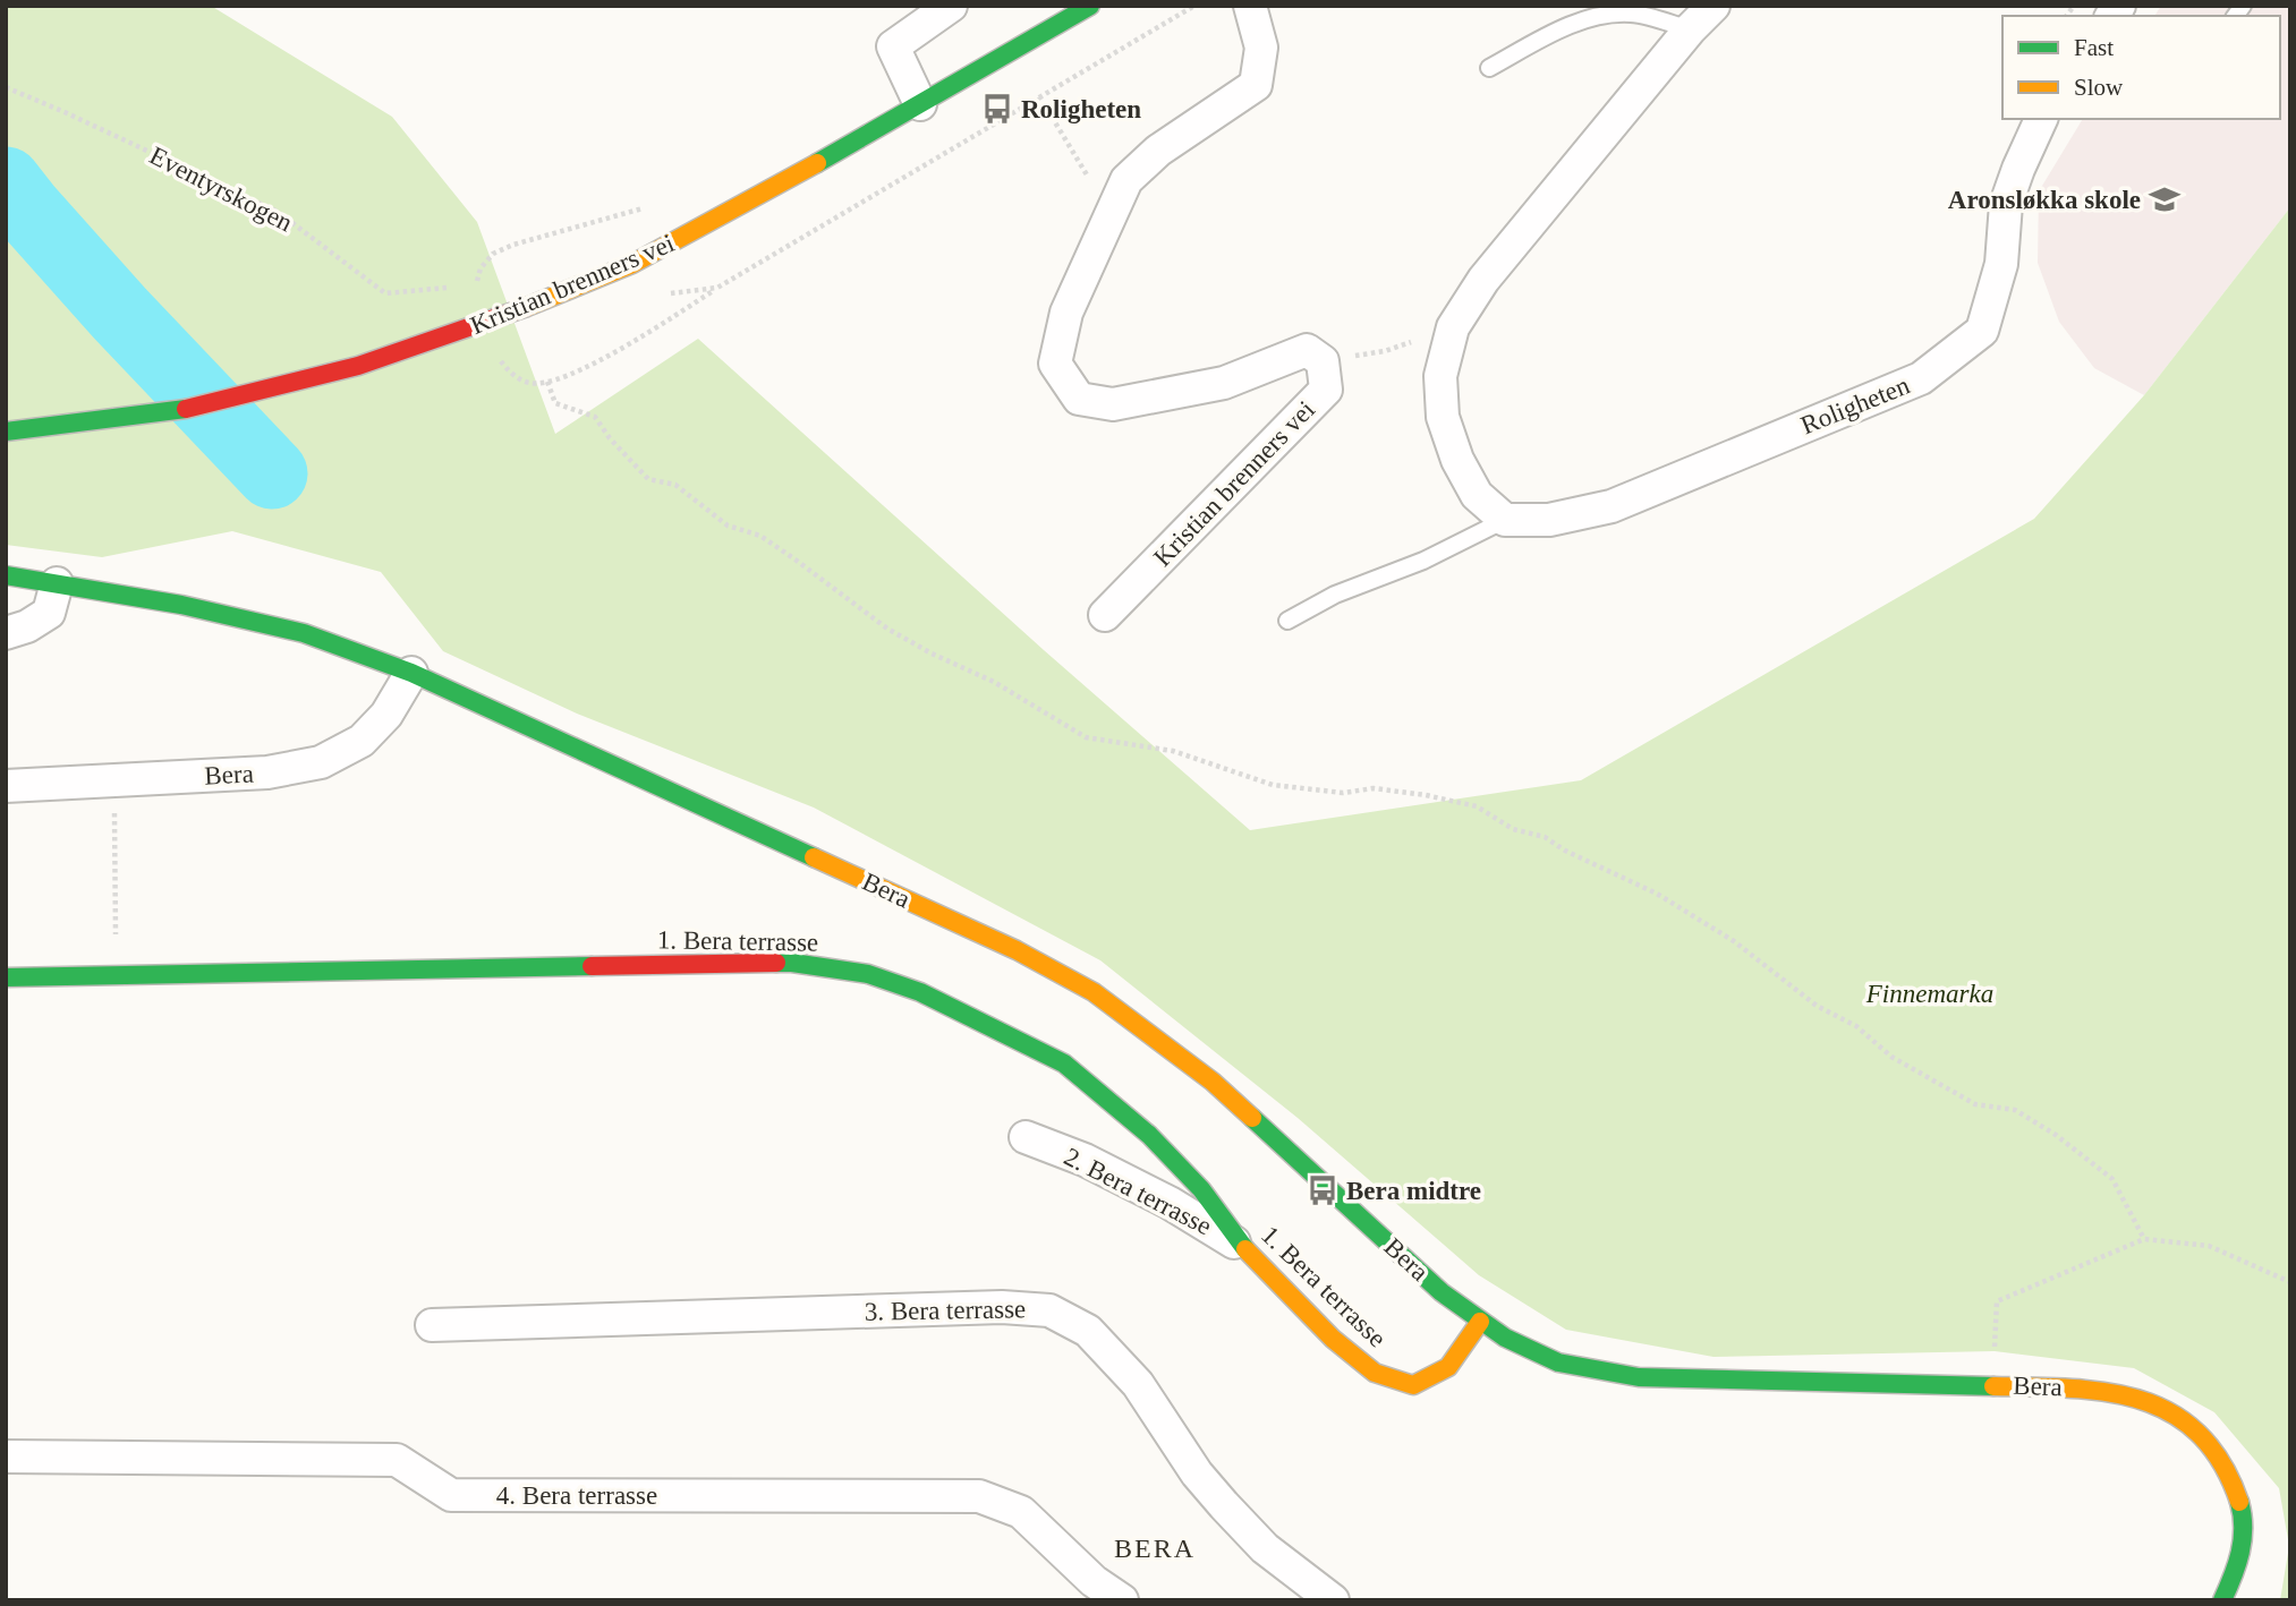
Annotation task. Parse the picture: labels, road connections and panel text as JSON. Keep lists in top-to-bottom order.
{
  "streets": {
    "street": [
      "Kristian brenners vei",
      "Roligheten",
      "Bera",
      "1. Bera terrasse",
      "2. Bera terrasse",
      "3. Bera terrasse",
      "4. Bera terrasse"
    ],
    "path": ["Eventyrskogen"]
  },
  "crossings": [
    ["Bera", "1. Bera terrasse"],
    ["1. Bera terrasse", "2. Bera terrasse"]
  ],
  "districts": ["BERA"],
  "parks": ["Finnemarka"],
  "places": {
    "bus stop": ["Roligheten", "Bera midtre"],
    "school or university": ["Aronsløkka skole"]
  },
  "legend": ["Fast", "Slow"]
}
